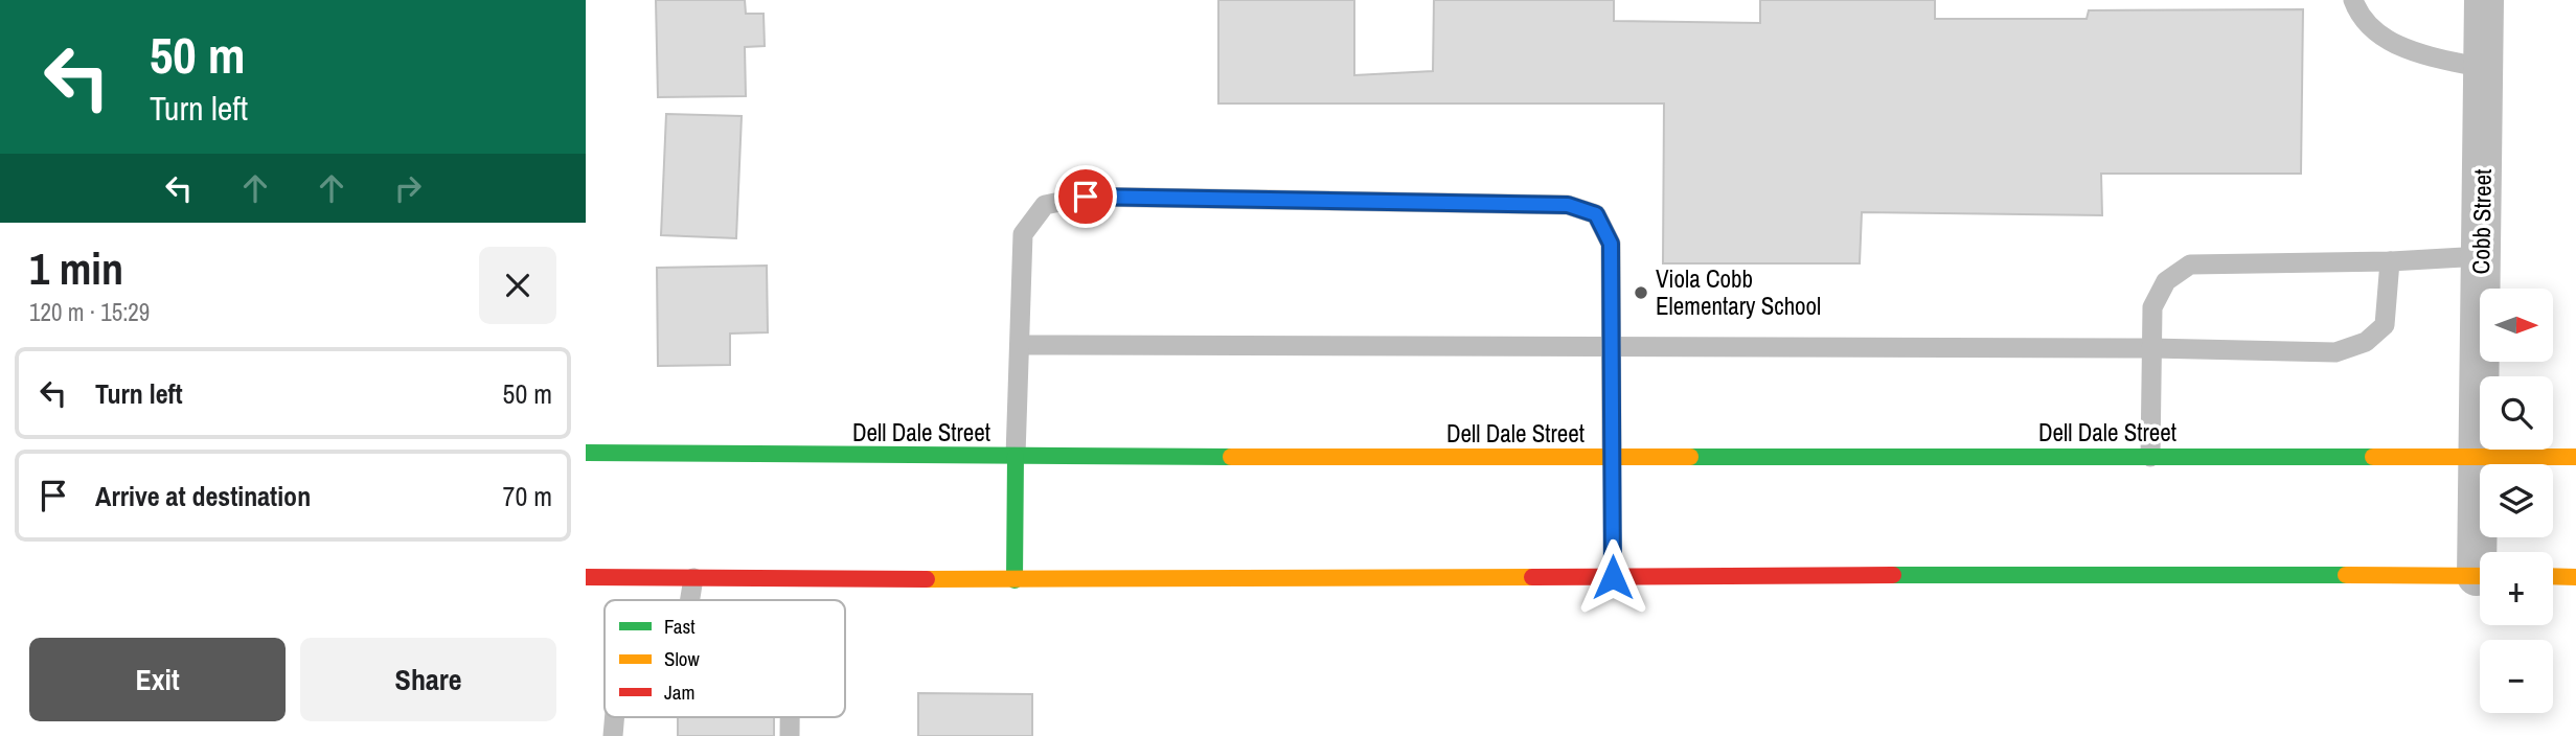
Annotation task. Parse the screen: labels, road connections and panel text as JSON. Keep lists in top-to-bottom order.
{
  "streets": {
    "main road": ["Dell Dale Street"],
    "street": ["Cobb Street"]
  },
  "crossings": [
    ["Cobb Street", "Dell Dale Street"]
  ],
  "places": ["Viola Cobb Elementary School"],
  "legend": ["Fast", "Slow", "Jam"],
  "north": "right",
  "page": {
    "turn": ["50 m", "Turn left"],
    "heading": ["1 min", "120 m · 15:29"],
    "map_buttons": ["+", "−"],
    "list": [
      {
        "name": "Turn left",
        "value": "50 m"
      },
      {
        "name": "Arrive at destination",
        "value": "70 m"
      }
    ],
    "buttons": ["Exit", "Share"]
  }
}
